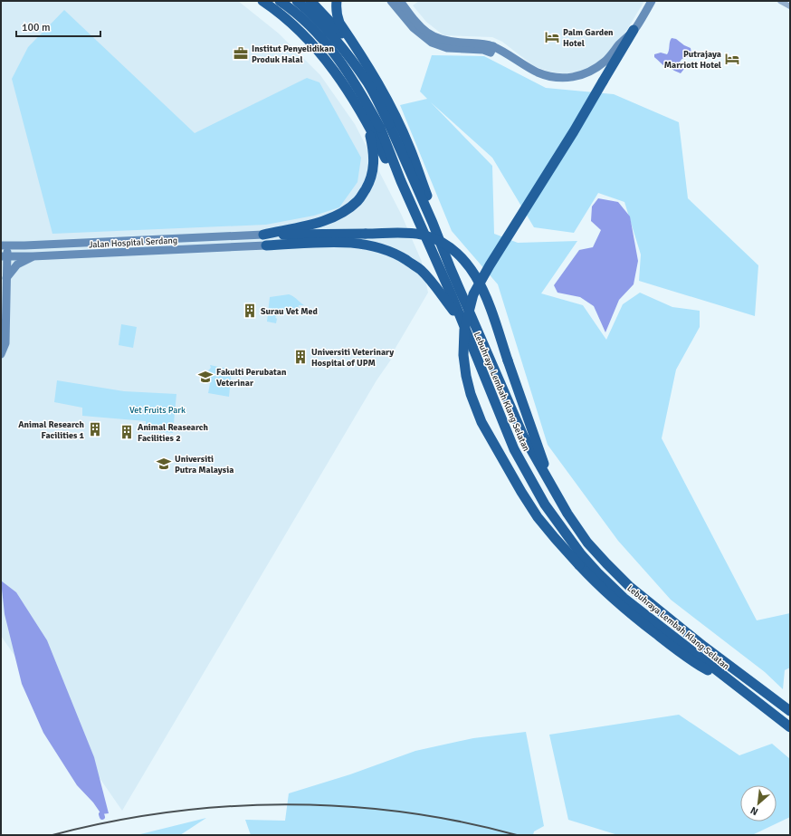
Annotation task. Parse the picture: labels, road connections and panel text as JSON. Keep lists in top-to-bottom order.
{
  "streets": {
    "highway": ["Lebuhraya Lembah Klang Selatan"],
    "main road": ["Jalan Hospital Serdang"]
  },
  "parks": ["Vet Fruits Park"],
  "places": {
    "hotel": ["Palm Garden Hotel", "Putrajaya Marriott Hotel"],
    "office": ["Institut Penyelidikan Produk Halal"],
    "building": [
      "Surau Vet Med",
      "Universiti Veterinary Hospital of UPM",
      "Animal Research Facilities 1",
      "Animal Reasearch Facilities 2"
    ],
    "school or university": ["Fakulti Perubatan Veterinar", "Universiti Putra Malaysia"]
  },
  "scale_bar": "100 m",
  "north": "bottom left"
}
